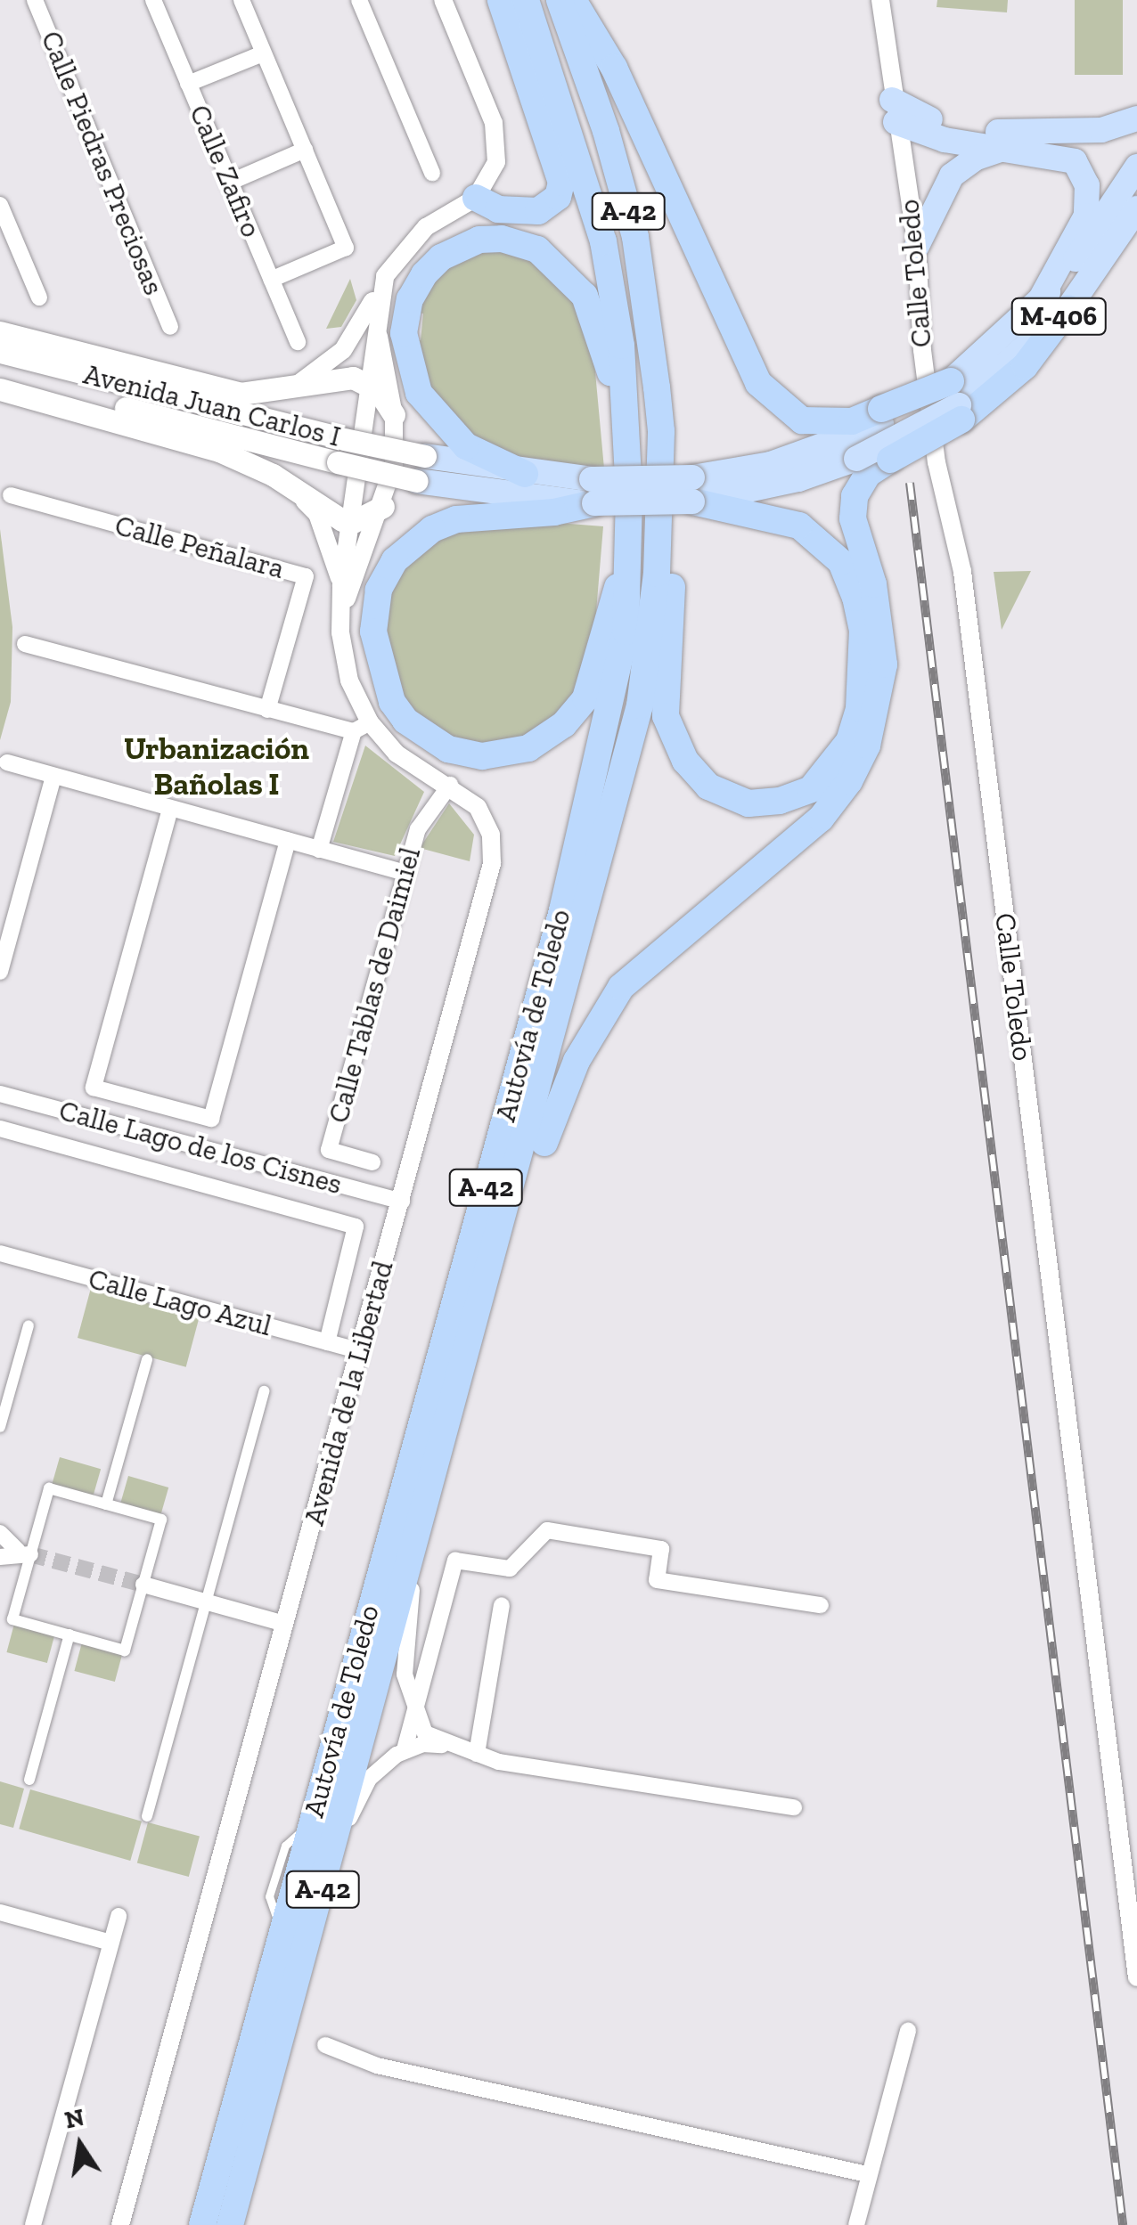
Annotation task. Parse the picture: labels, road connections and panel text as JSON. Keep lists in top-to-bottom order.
{
  "streets": {
    "highway": ["A-42", "M-406", "Autovía de Toledo"],
    "main road": ["Avenida Juan Carlos I"],
    "street": [
      "Calle Piedras Preciosas",
      "Calle Zafiro",
      "Calle Toledo",
      "Calle Peñalara",
      "Calle Tablas de Daimiel",
      "Calle Lago de los Cisnes",
      "Calle Lago Azul",
      "Avenida de la Libertad"
    ]
  },
  "crossings": [
    ["M-406", "Avenida Juan Carlos I"],
    ["Calle Tablas de Daimiel", "Avenida de la Libertad"],
    ["Calle Lago de los Cisnes", "Avenida de la Libertad"],
    ["Calle Lago Azul", "Avenida de la Libertad"]
  ],
  "districts": ["Urbanización Bañolas I"],
  "north": "top"
}
